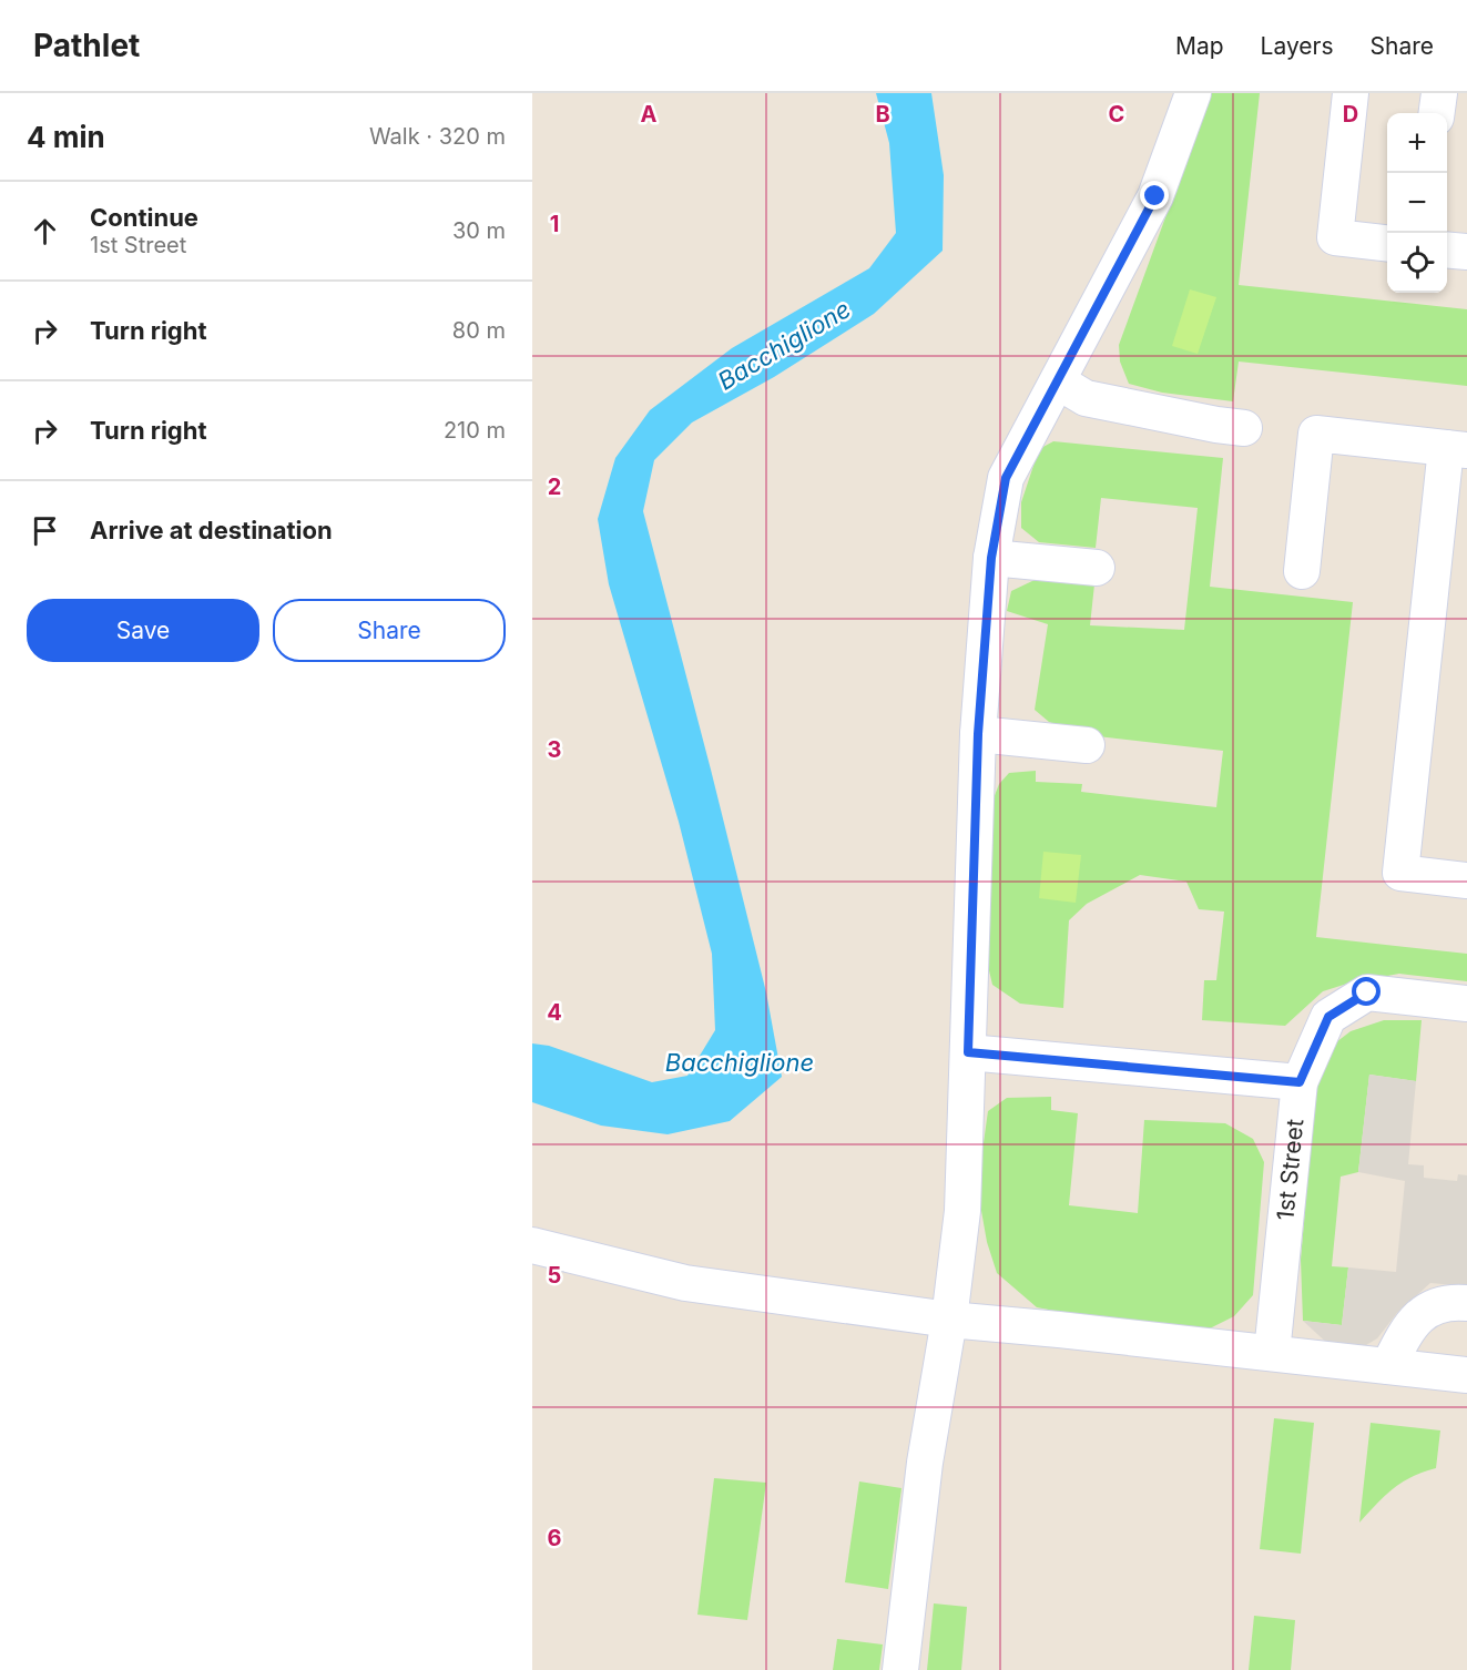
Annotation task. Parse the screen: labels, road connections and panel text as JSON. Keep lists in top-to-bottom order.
{
  "streets": {
    "lane": ["1st Street"]
  },
  "water": ["Bacchiglione"],
  "page": {
    "header": "Pathlet",
    "nav": ["Map", "Layers", "Share"],
    "heading": ["4 min", "Walk · 320 m"],
    "map_buttons": ["+", "−"],
    "list": [
      ["Continue", "1st Street", "30 m"],
      ["Turn right", "80 m"],
      ["Turn right", "210 m"],
      "Arrive at destination"
    ],
    "buttons": ["Save", "Share"]
  },
  "grid": {
    "columns": [
      "A",
      "B",
      "C",
      "D"
    ],
    "rows": [
      "1",
      "2",
      "3",
      "4",
      "5",
      "6"
    ]
  }
}
